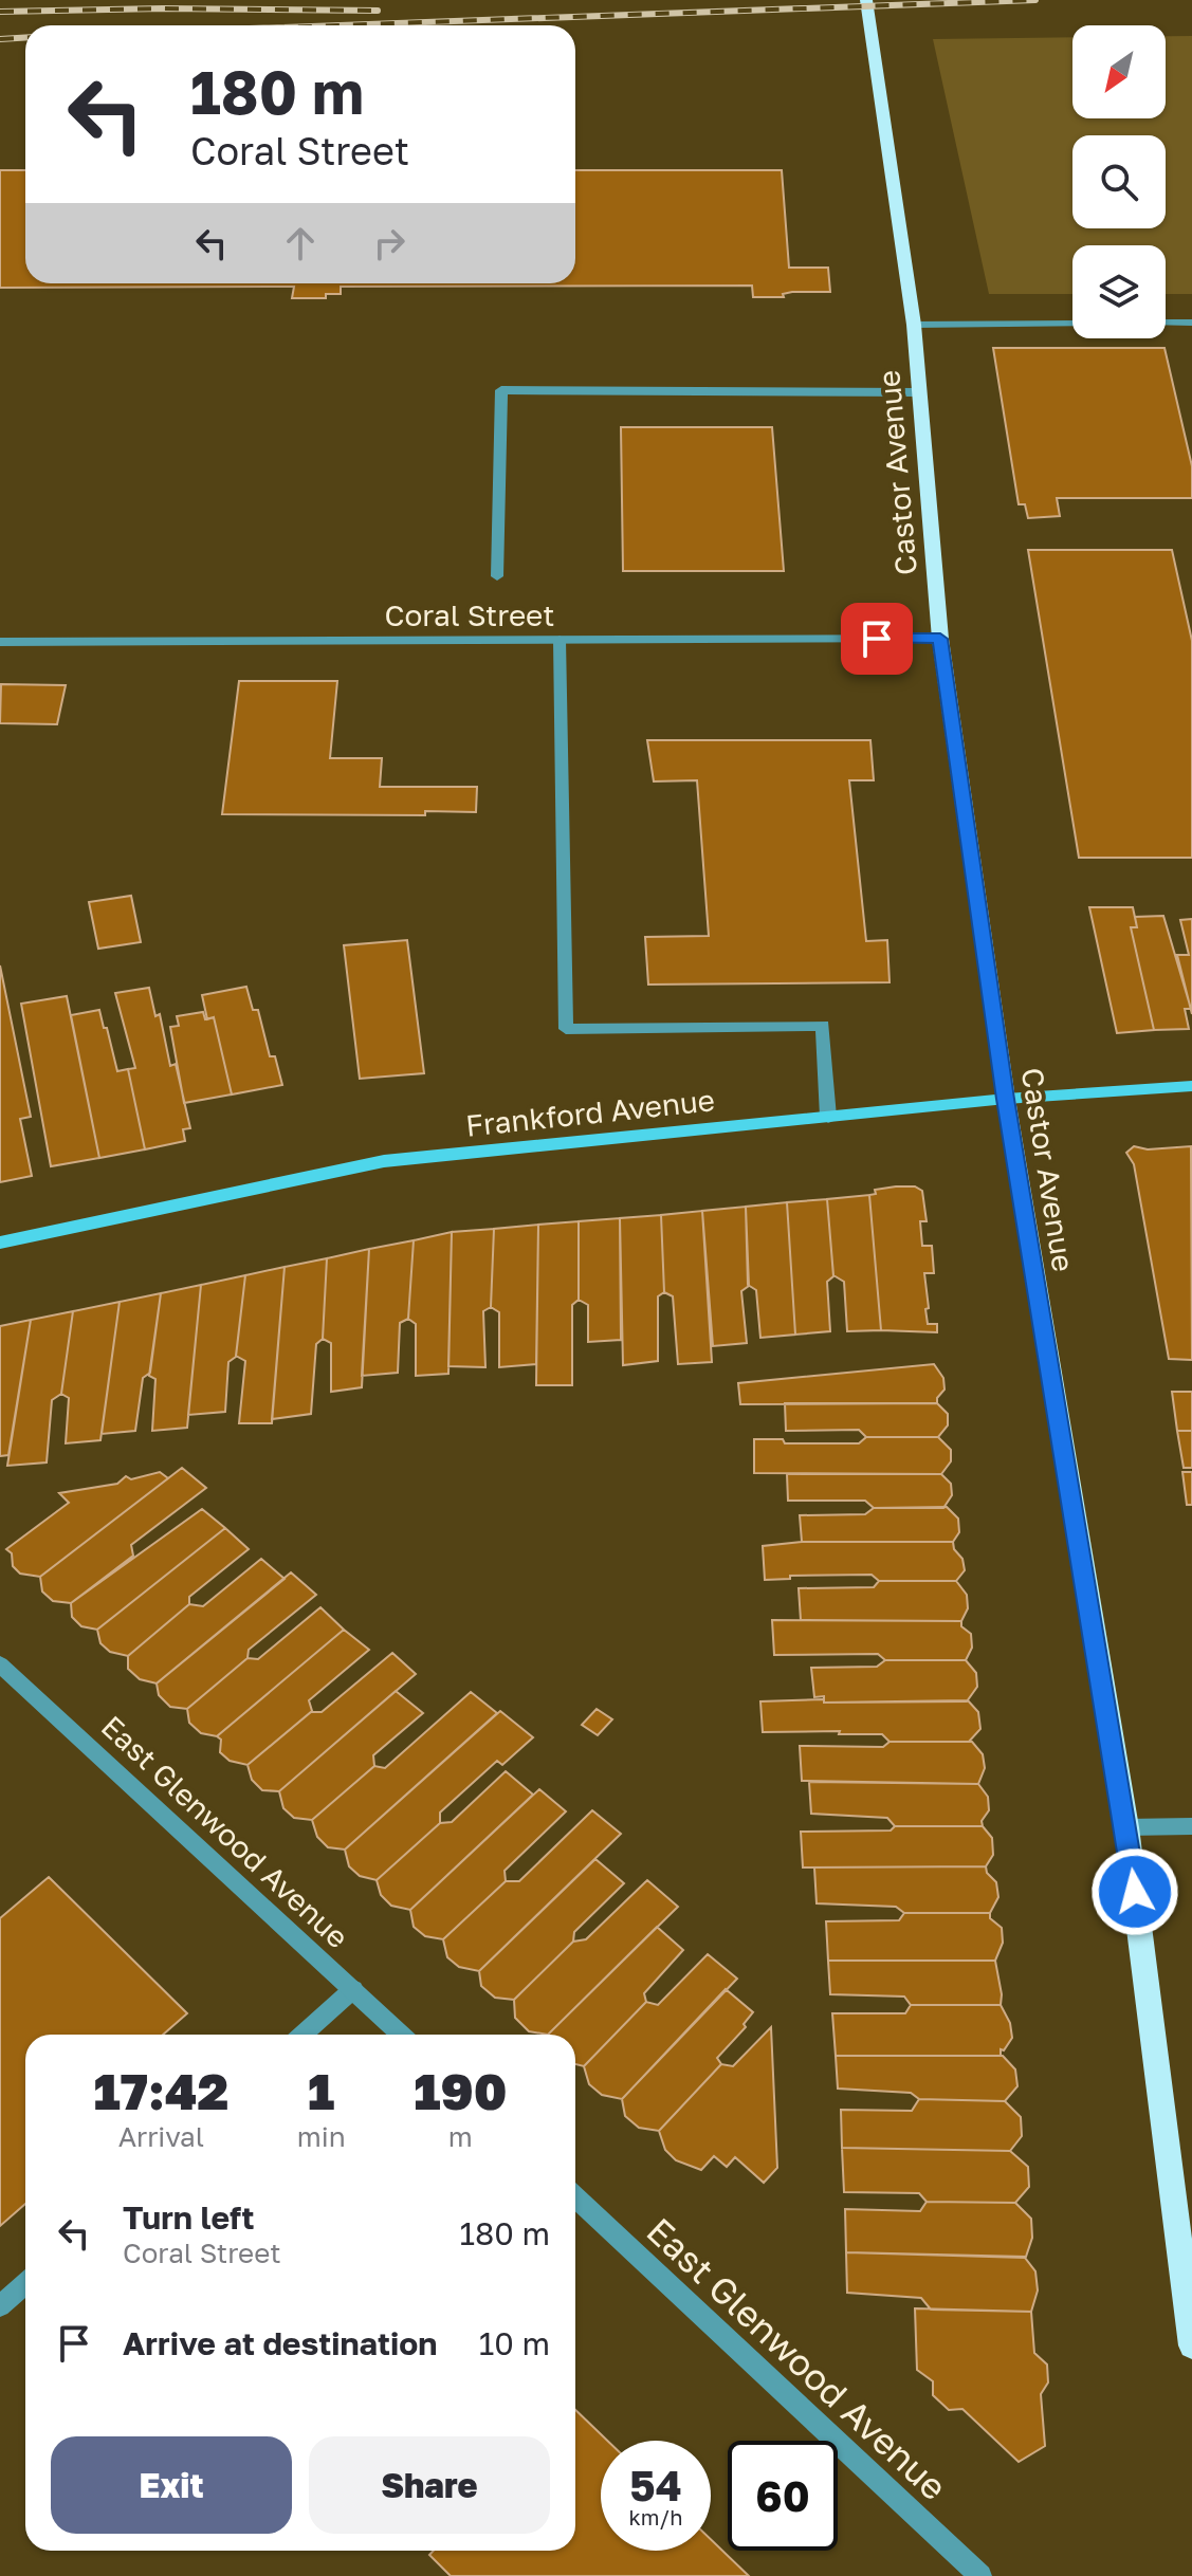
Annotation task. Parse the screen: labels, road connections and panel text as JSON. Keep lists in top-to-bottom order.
{
  "streets": {
    "main road": ["Castor Avenue", "Frankford Avenue"],
    "street": ["Coral Street", "East Glenwood Avenue"]
  },
  "crossings": [
    ["Castor Avenue", "Coral Street"],
    ["Castor Avenue", "Frankford Avenue"]
  ],
  "north": "bottom left",
  "page": {
    "turn": ["180 m", "Coral Street"],
    "eta": [
      "17:42",
      "Arrival",
      "1",
      "min",
      "190",
      "m"
    ],
    "list": [
      {
        "name": "Turn left",
        "note": "Coral Street",
        "value": "180 m"
      },
      {
        "name": "Arrive at destination",
        "value": "10 m"
      }
    ],
    "buttons": ["Exit", "Share"],
    "speed": "54 km/h",
    "limit": "60"
  }
}
